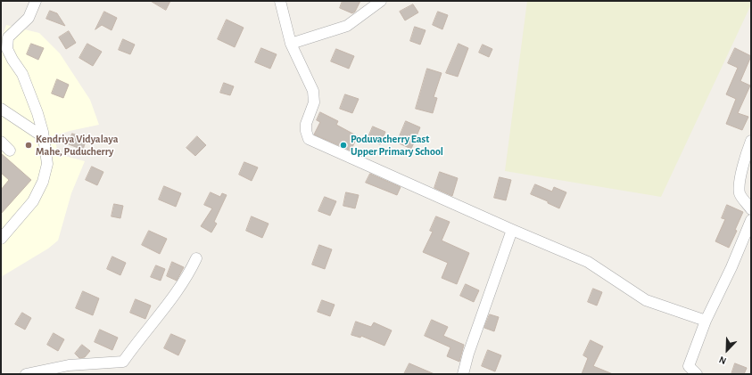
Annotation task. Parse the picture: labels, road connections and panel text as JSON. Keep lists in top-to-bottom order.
{
  "places": ["Kendriya Vidyalaya Mahe, Puducherry", "Poduvacherry East Upper Primary School"],
  "north": "bottom left"
}
